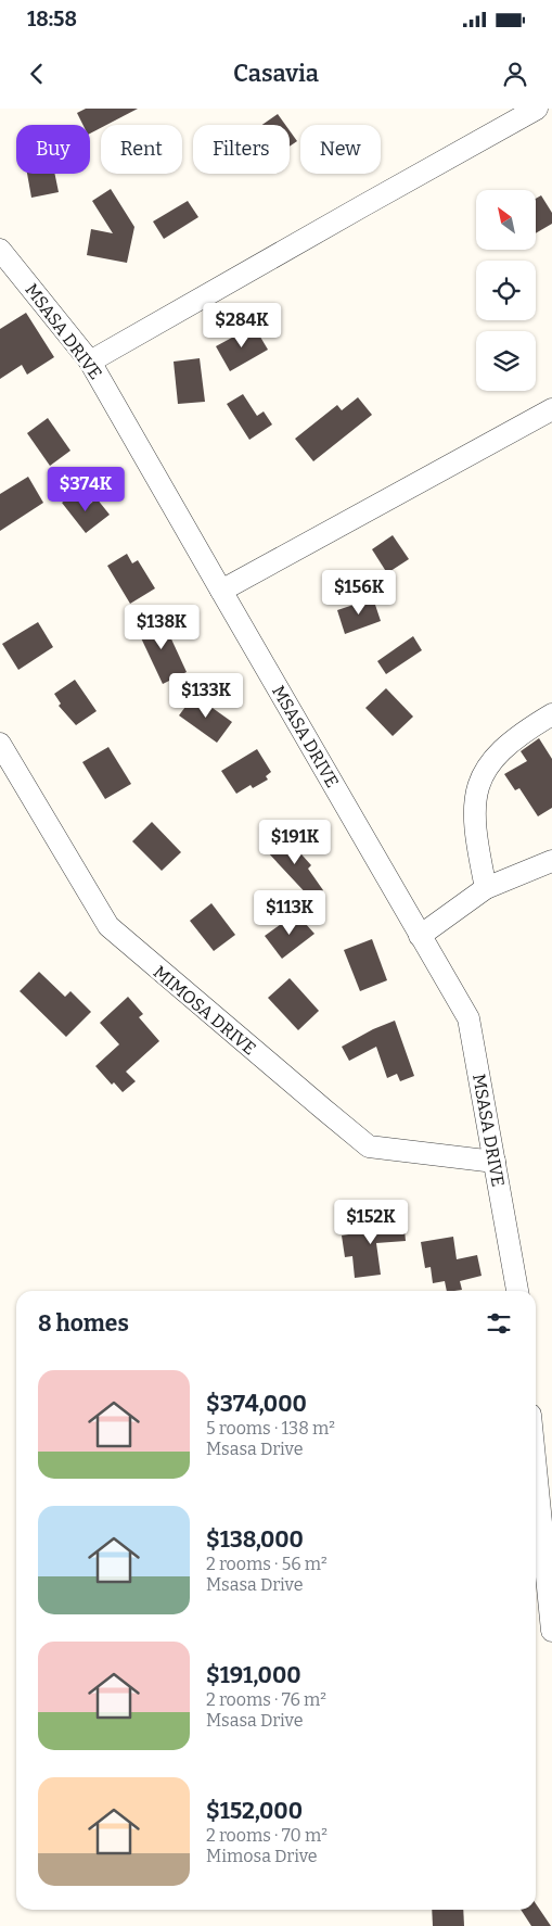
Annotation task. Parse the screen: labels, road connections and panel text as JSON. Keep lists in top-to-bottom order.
{
  "streets": {
    "street": ["MSASA DRIVE", "MIMOSA DRIVE"]
  },
  "crossings": [
    ["MSASA DRIVE", "MIMOSA DRIVE"]
  ],
  "north": "top left",
  "page": {
    "status": "18:58",
    "header": "Casavia",
    "chip": [
      "Buy",
      "Rent",
      "Filters",
      "New"
    ],
    "price": [
      "$284K",
      "$374K",
      "$156K",
      "$138K",
      "$133K",
      "$191K",
      "$113K",
      "$152K"
    ],
    "heading": "8 homes",
    "list": [
      {
        "name": "$374,000",
        "note": "5 rooms · 138 m² · Msasa Drive"
      },
      {
        "name": "$138,000",
        "note": "2 rooms · 56 m² · Msasa Drive"
      },
      {
        "name": "$191,000",
        "note": "2 rooms · 76 m² · Msasa Drive"
      },
      {
        "name": "$152,000",
        "note": "2 rooms · 70 m² · Mimosa Drive"
      }
    ]
  }
}
